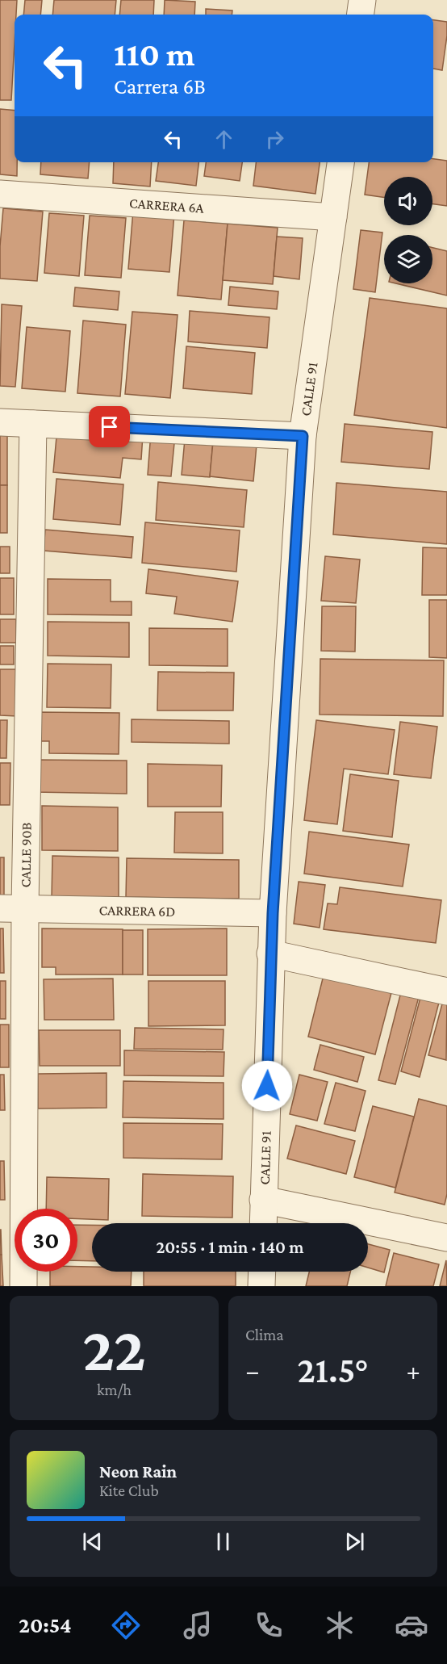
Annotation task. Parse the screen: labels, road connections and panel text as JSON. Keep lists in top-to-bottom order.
{
  "streets": {
    "street": [
      "CARRERA 6A",
      "CALLE 91",
      "CALLE 90B",
      "CARRERA 6D"
    ]
  },
  "crossings": [
    ["CARRERA 6A", "CALLE 91"],
    ["CALLE 91", "CARRERA 6D"],
    ["CALLE 90B", "CARRERA 6D"]
  ],
  "page": {
    "turn": ["110 m", "Carrera 6B"],
    "limit": "30",
    "trip": "20:55 · 1 min · 140 m",
    "tile": [
      ["22", "km/h"],
      "Clima"
    ],
    "heat": ["−", "21.5°", "+"],
    "song": ["Neon Rain", "Kite Club"],
    "tabs": "20:54"
  }
}
